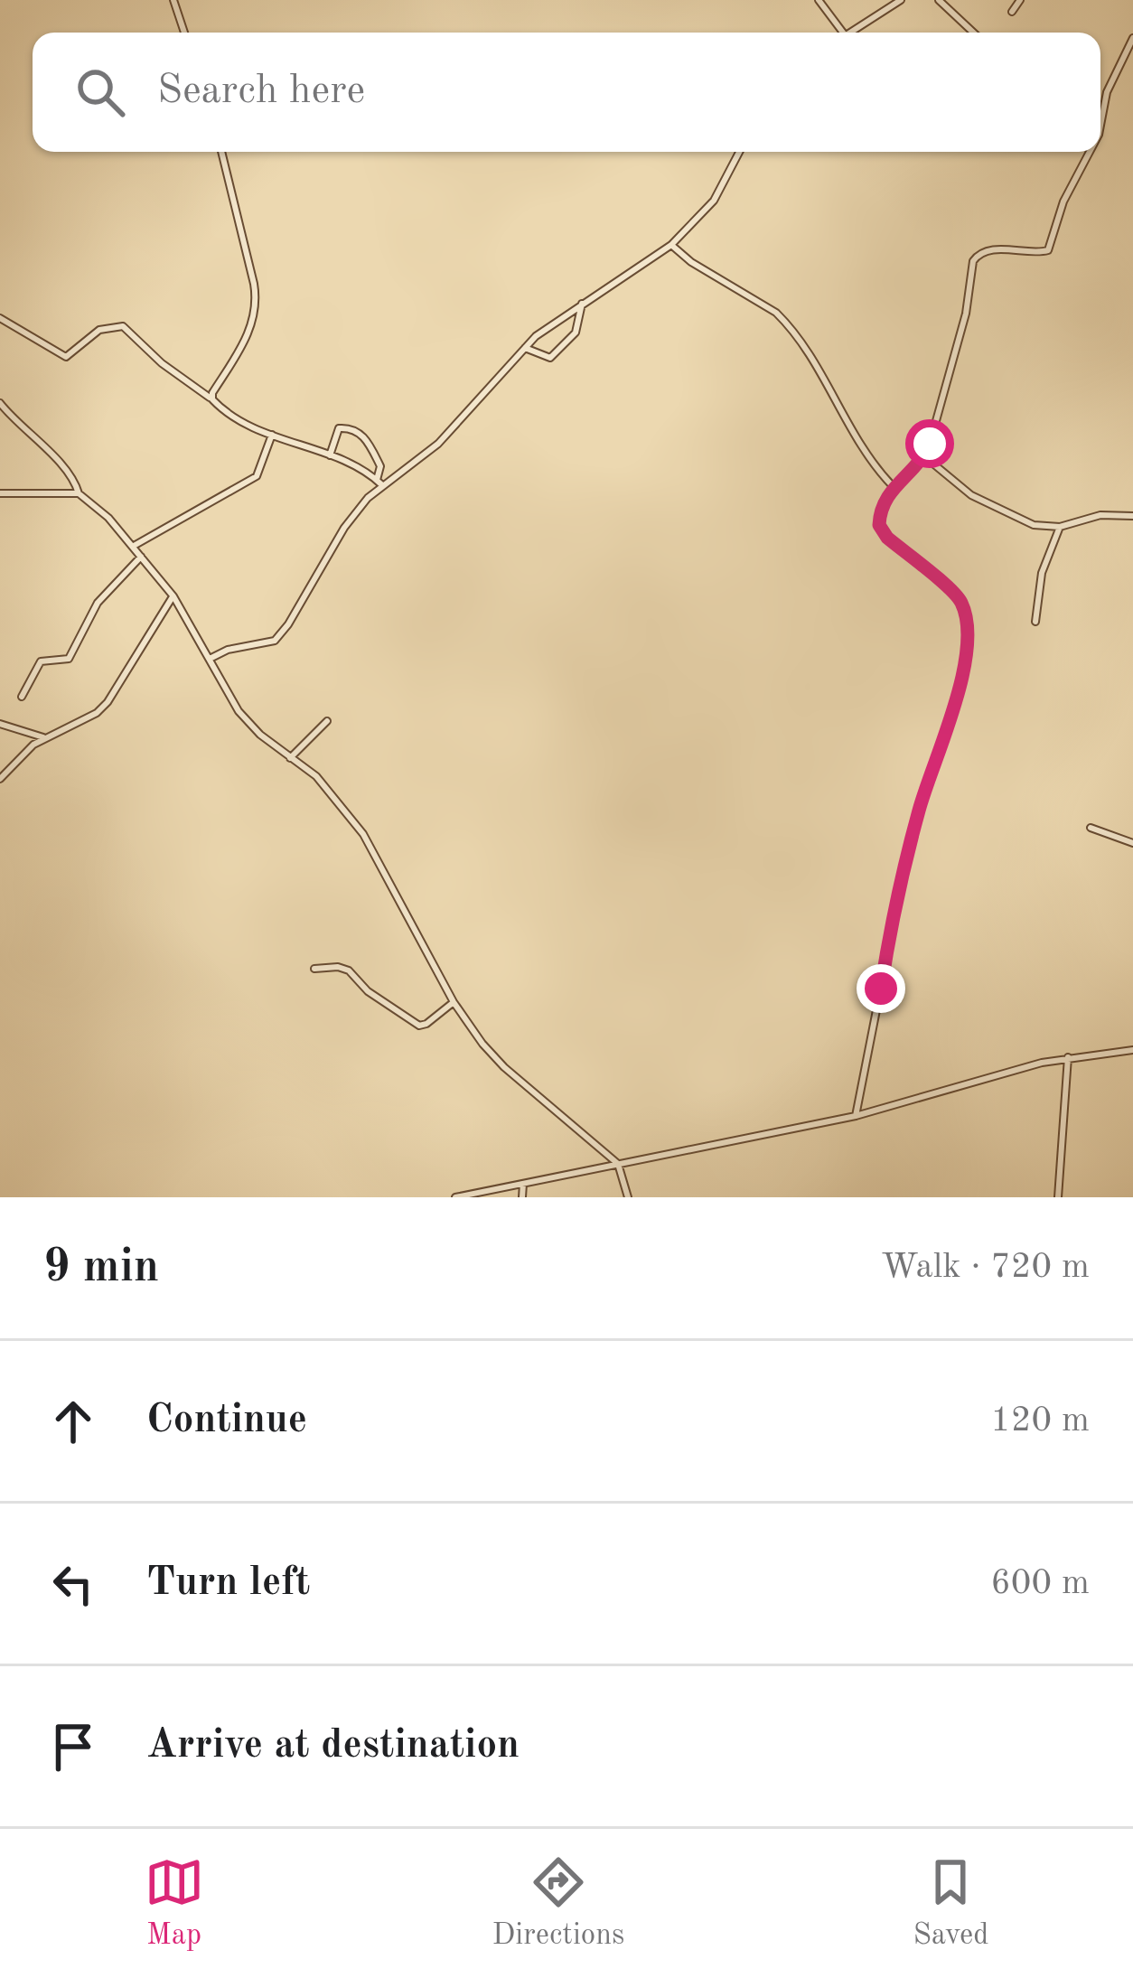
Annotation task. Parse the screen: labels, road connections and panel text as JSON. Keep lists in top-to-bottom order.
{
  "page": {
    "search": "Search here",
    "heading": ["9 min", "Walk · 720 m"],
    "list": [
      ["Continue", "120 m"],
      ["Turn left", "600 m"],
      "Arrive at destination"
    ],
    "nav": ["Map", "Directions", "Saved"]
  }
}
